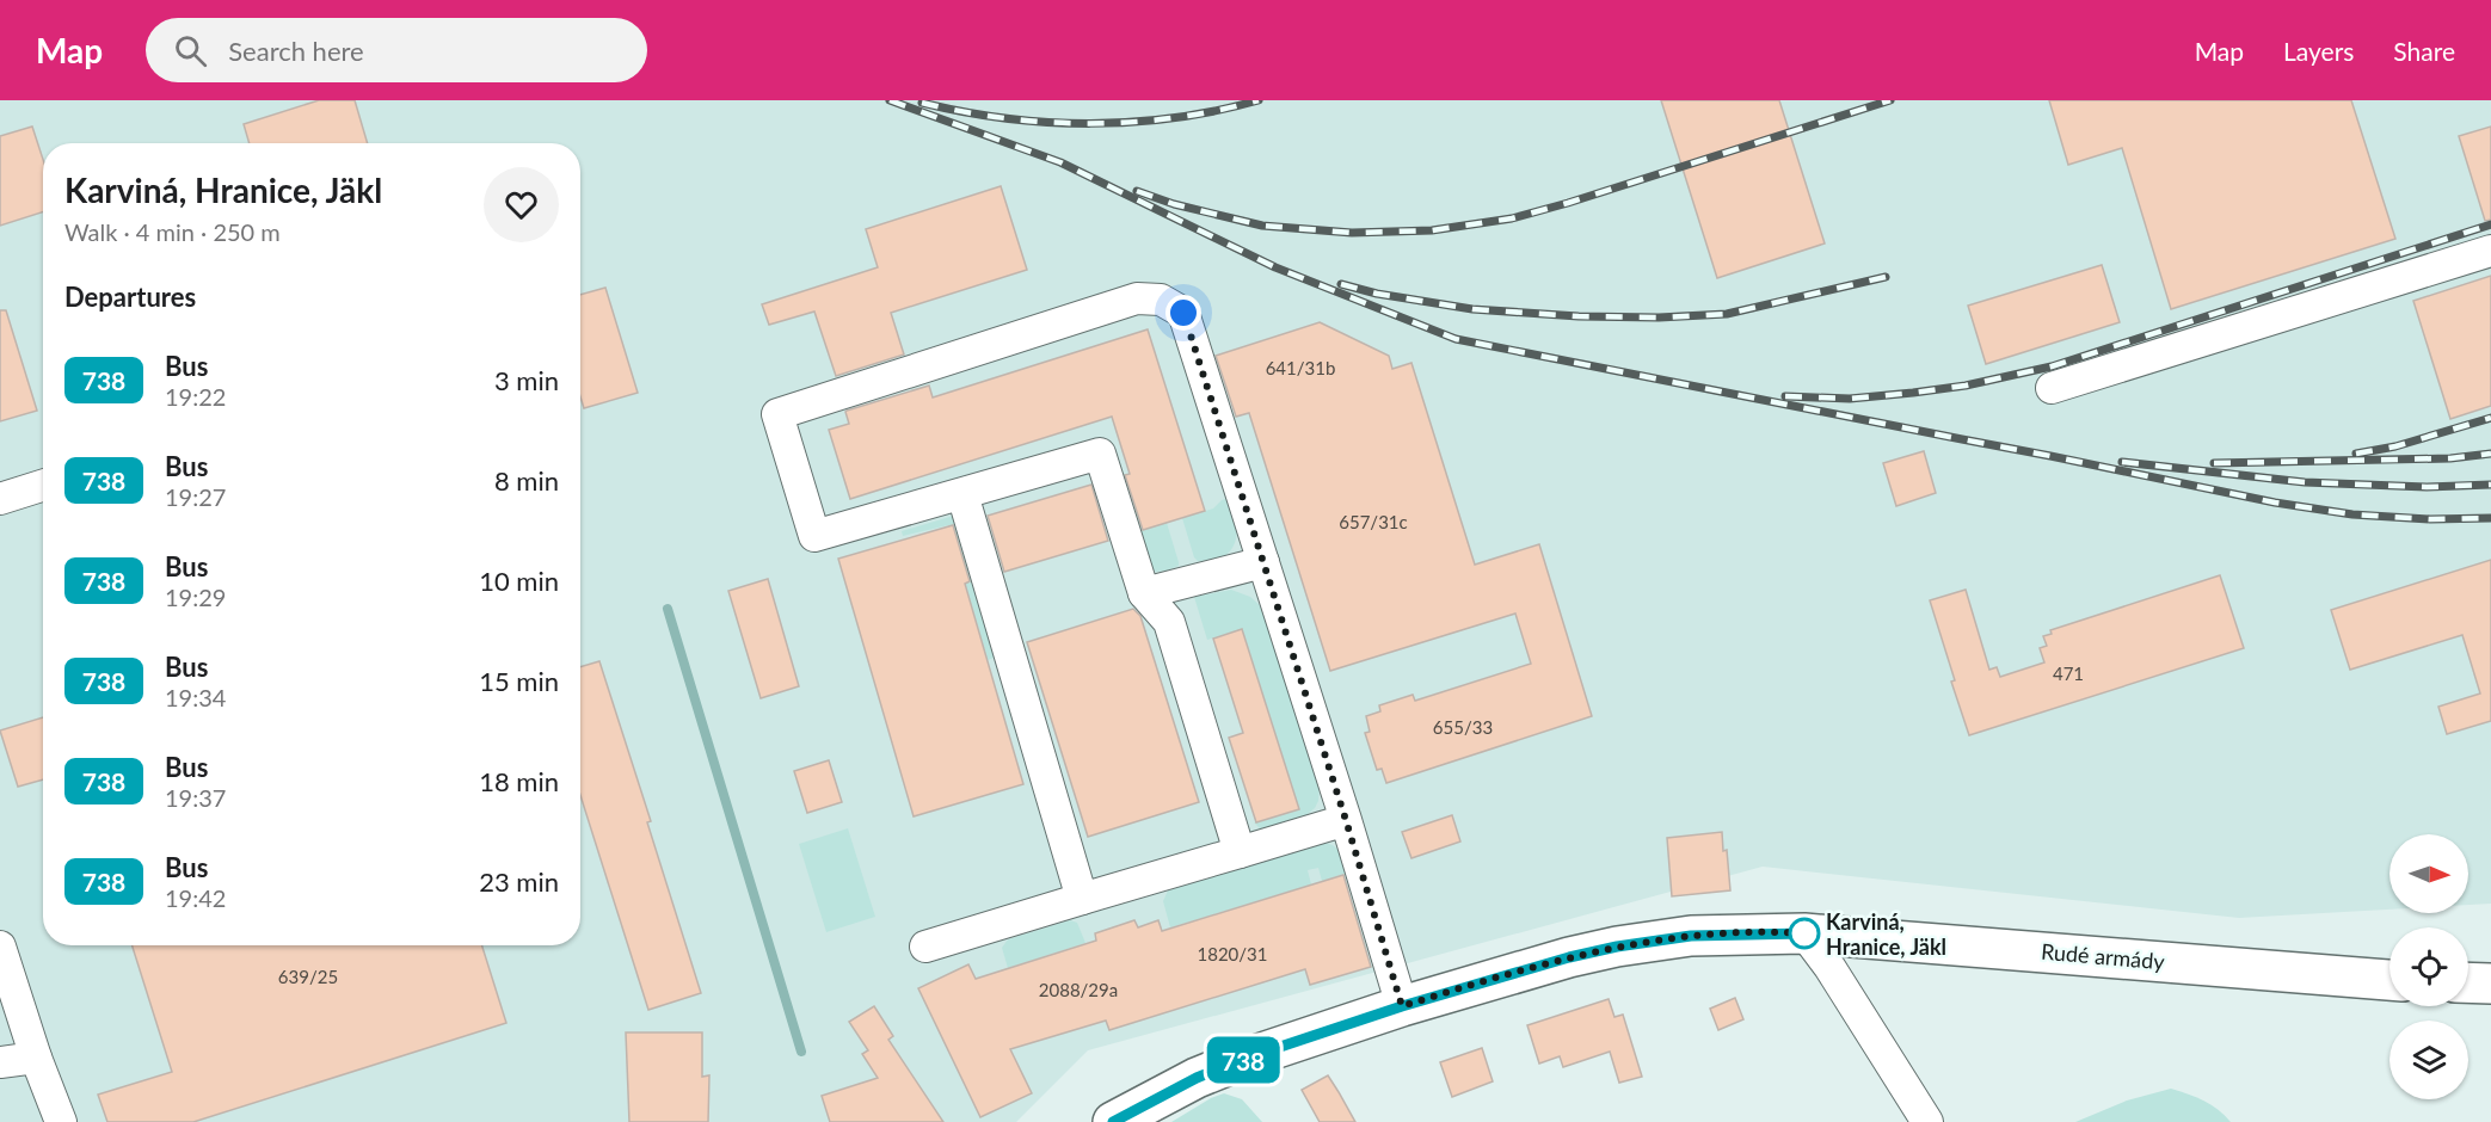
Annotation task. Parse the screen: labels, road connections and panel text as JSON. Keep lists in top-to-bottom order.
{
  "streets": {
    "main road": ["Rudé armády"]
  },
  "places": ["Karviná, Hranice, Jäkl"],
  "lines": ["bus line 738"],
  "house_numbers": [
    "641/31b",
    "657/31c",
    "471",
    "655/33",
    "1820/31",
    "639/25",
    "2088/29a"
  ],
  "north": "right",
  "page": {
    "header": "Map",
    "search": "Search here",
    "nav": ["Map", "Layers", "Share"],
    "on_map": "738",
    "heading": [
      ["Karviná, Hranice, Jäkl", "Walk · 4 min · 250 m"],
      "Departures"
    ],
    "list": [
      {
        "mark": "738",
        "name": "Bus",
        "note": "19:22",
        "value": "3 min"
      },
      {
        "mark": "738",
        "name": "Bus",
        "note": "19:27",
        "value": "8 min"
      },
      {
        "mark": "738",
        "name": "Bus",
        "note": "19:29",
        "value": "10 min"
      },
      {
        "mark": "738",
        "name": "Bus",
        "note": "19:34",
        "value": "15 min"
      },
      {
        "mark": "738",
        "name": "Bus",
        "note": "19:37",
        "value": "18 min"
      },
      {
        "mark": "738",
        "name": "Bus",
        "note": "19:42",
        "value": "23 min"
      }
    ]
  }
}
